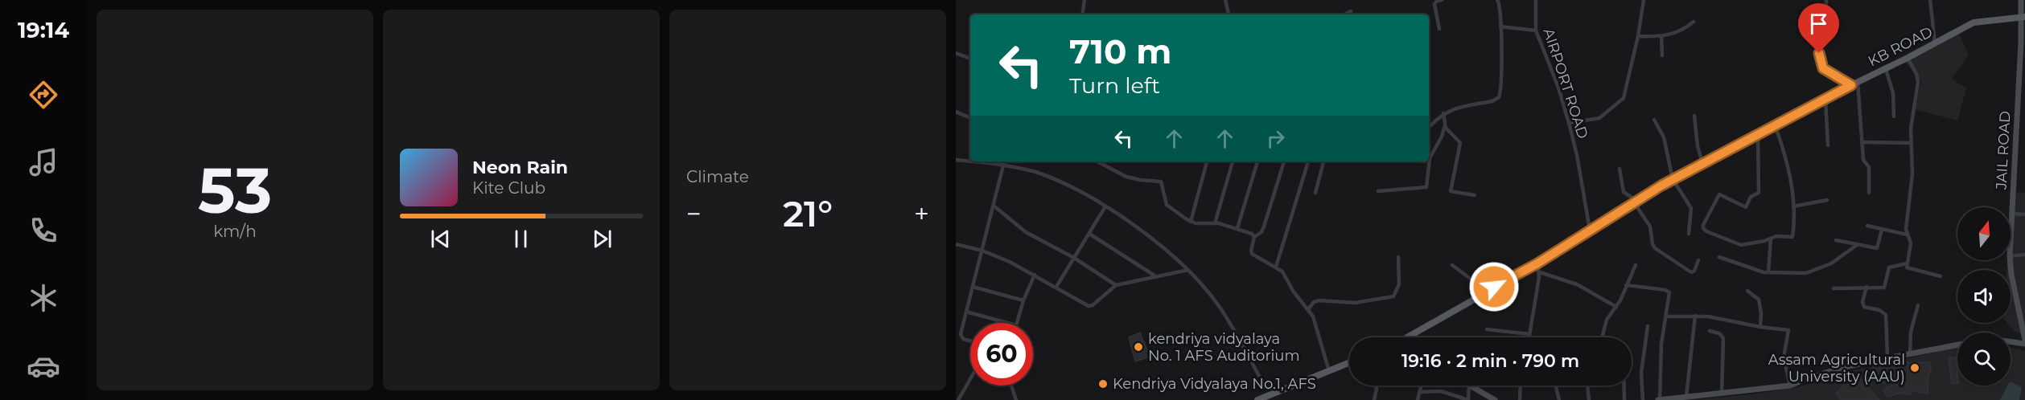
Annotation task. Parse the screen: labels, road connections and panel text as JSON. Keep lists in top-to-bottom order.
{
  "streets": {
    "main road": ["KB ROAD", "JAIL ROAD"],
    "street": ["AIRPORT ROAD"]
  },
  "crossings": [
    ["KB ROAD", "AIRPORT ROAD"],
    ["KB ROAD", "JAIL ROAD"]
  ],
  "places": ["kendriya vidyalaya No. 1 AFS Auditorium", "Assam Agricultural University (AAU)", "Kendriya Vidyalaya No.1, AFS"],
  "north": "top",
  "page": {
    "tabs": "19:14",
    "tile": [
      ["53", "km/h"],
      "Climate"
    ],
    "turn": ["710 m", "Turn left"],
    "song": ["Neon Rain", "Kite Club"],
    "heat": ["−", "21°", "+"],
    "limit": "60",
    "trip": "19:16 · 2 min · 790 m"
  }
}
